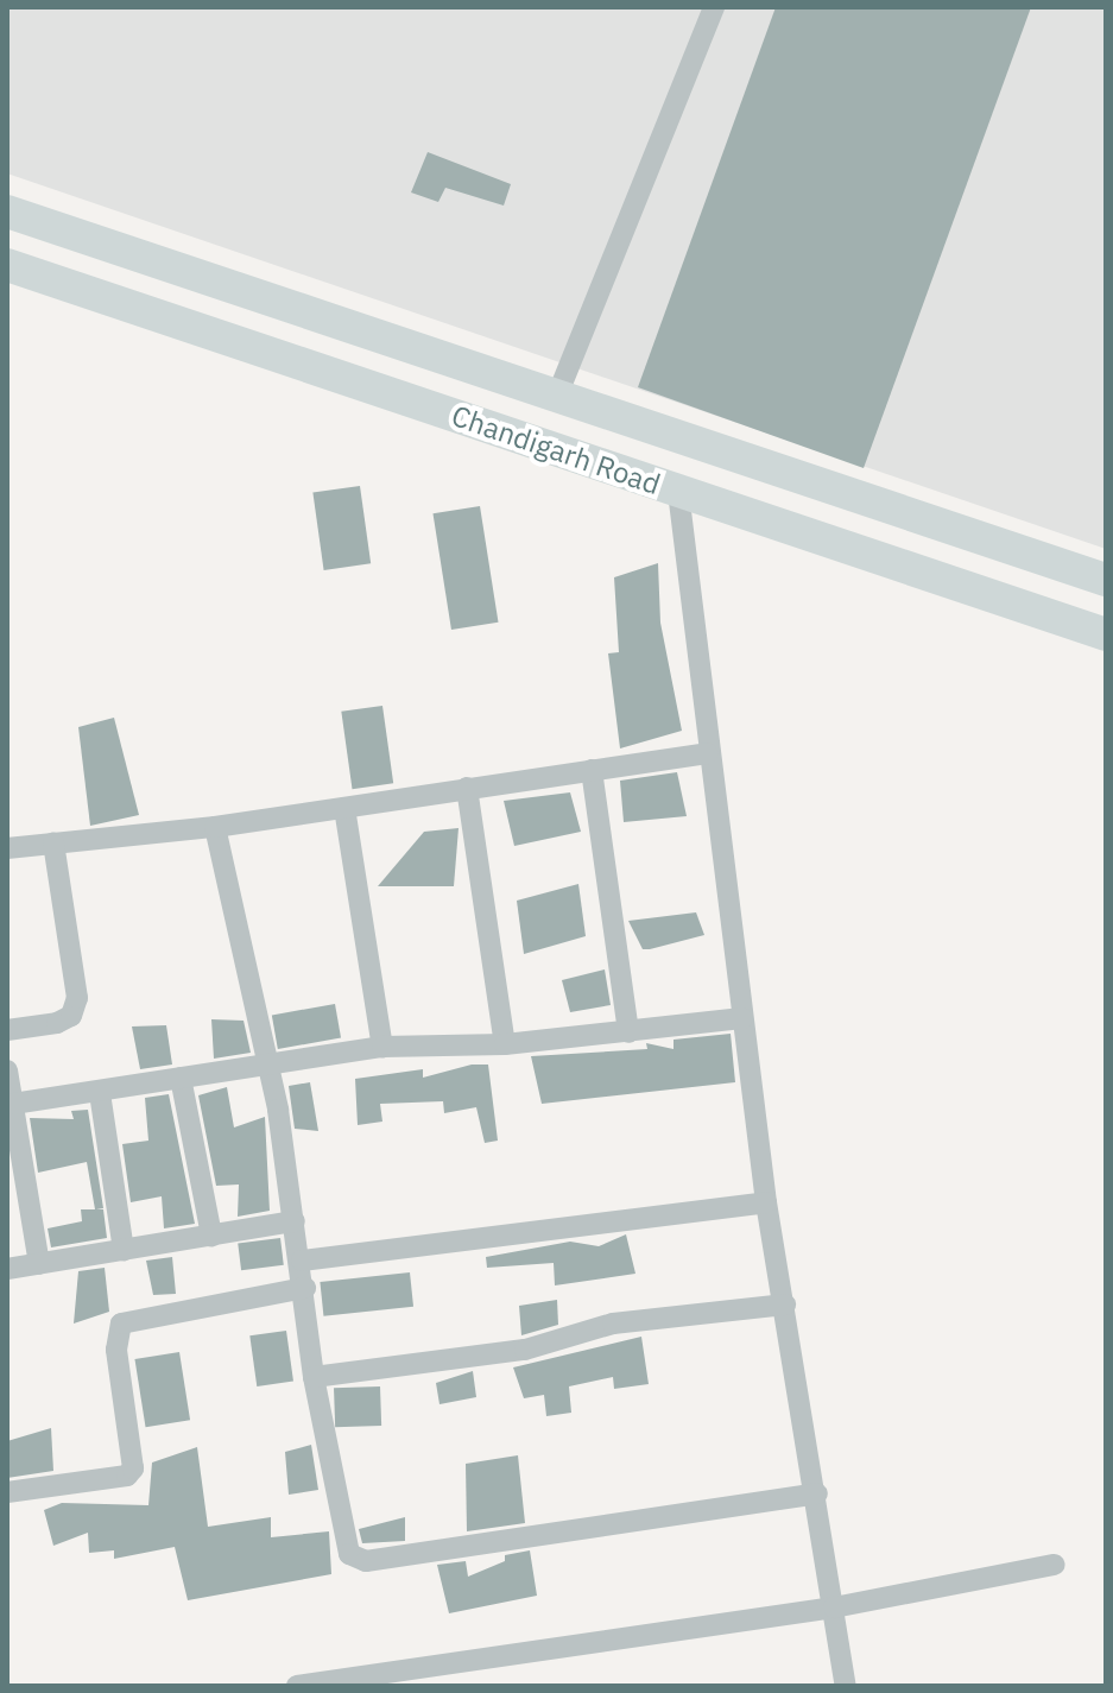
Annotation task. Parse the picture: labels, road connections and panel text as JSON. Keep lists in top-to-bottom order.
{
  "streets": {
    "main road": ["Chandigarh Road"]
  }
}
